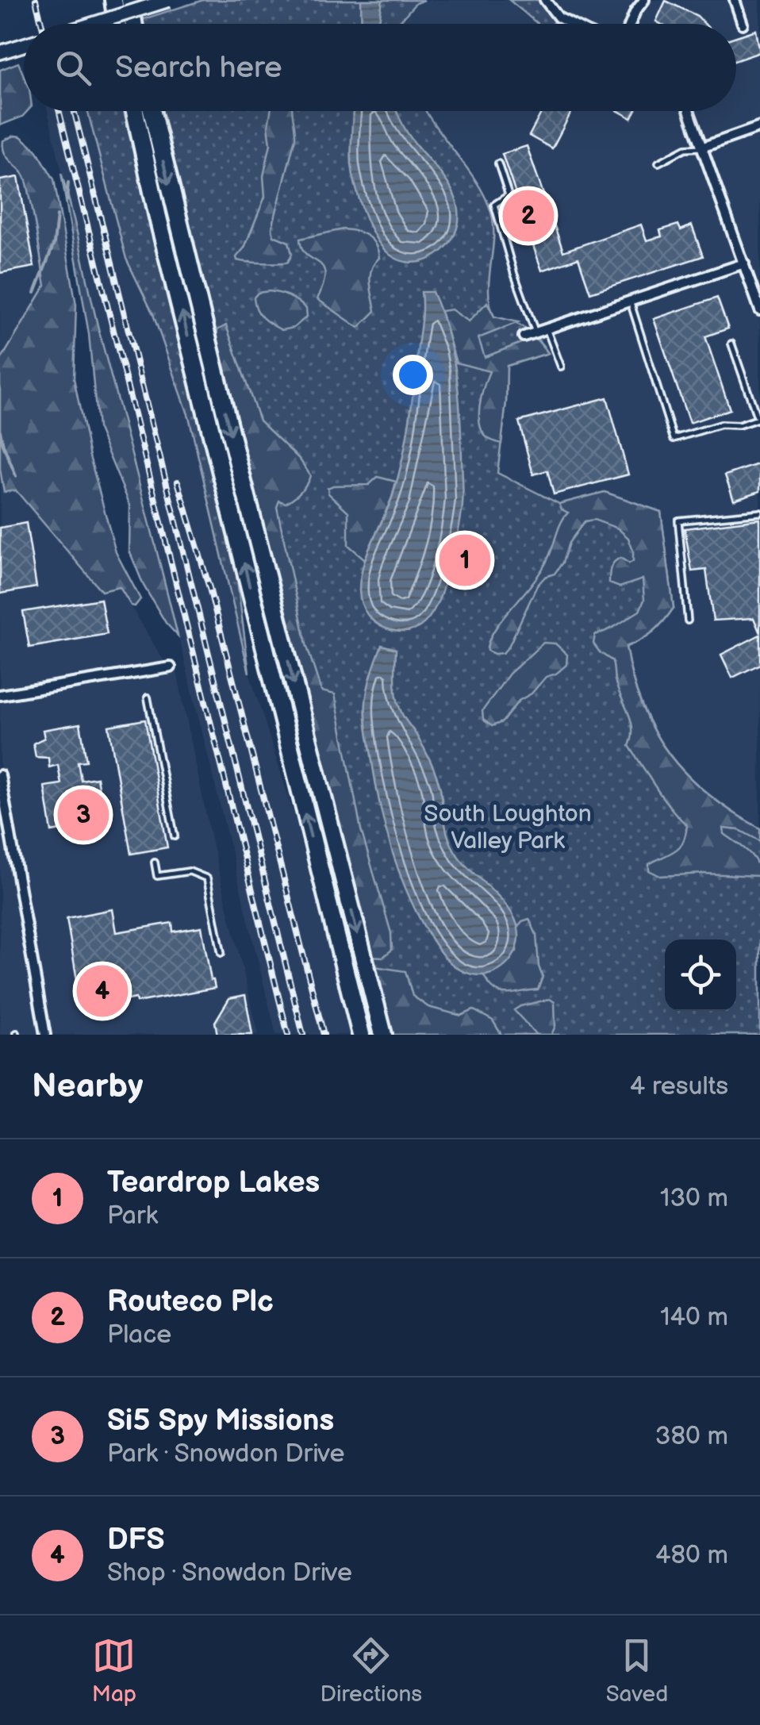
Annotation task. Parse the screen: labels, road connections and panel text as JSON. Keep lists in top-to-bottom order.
{
  "parks": ["South Loughton Valley Park"],
  "page": {
    "search": "Search here",
    "pins": [
      "2",
      "1",
      "3",
      "4"
    ],
    "heading": ["Nearby", "4 results"],
    "list": [
      {
        "mark": "1",
        "name": "Teardrop Lakes",
        "note": "Park",
        "value": "130 m"
      },
      {
        "mark": "2",
        "name": "Routeco Plc",
        "note": "Place",
        "value": "140 m"
      },
      {
        "mark": "3",
        "name": "Si5 Spy Missions",
        "note": "Park · Snowdon Drive",
        "value": "380 m"
      },
      {
        "mark": "4",
        "name": "DFS",
        "note": "Shop · Snowdon Drive",
        "value": "480 m"
      }
    ],
    "nav": ["Map", "Directions", "Saved"]
  }
}
